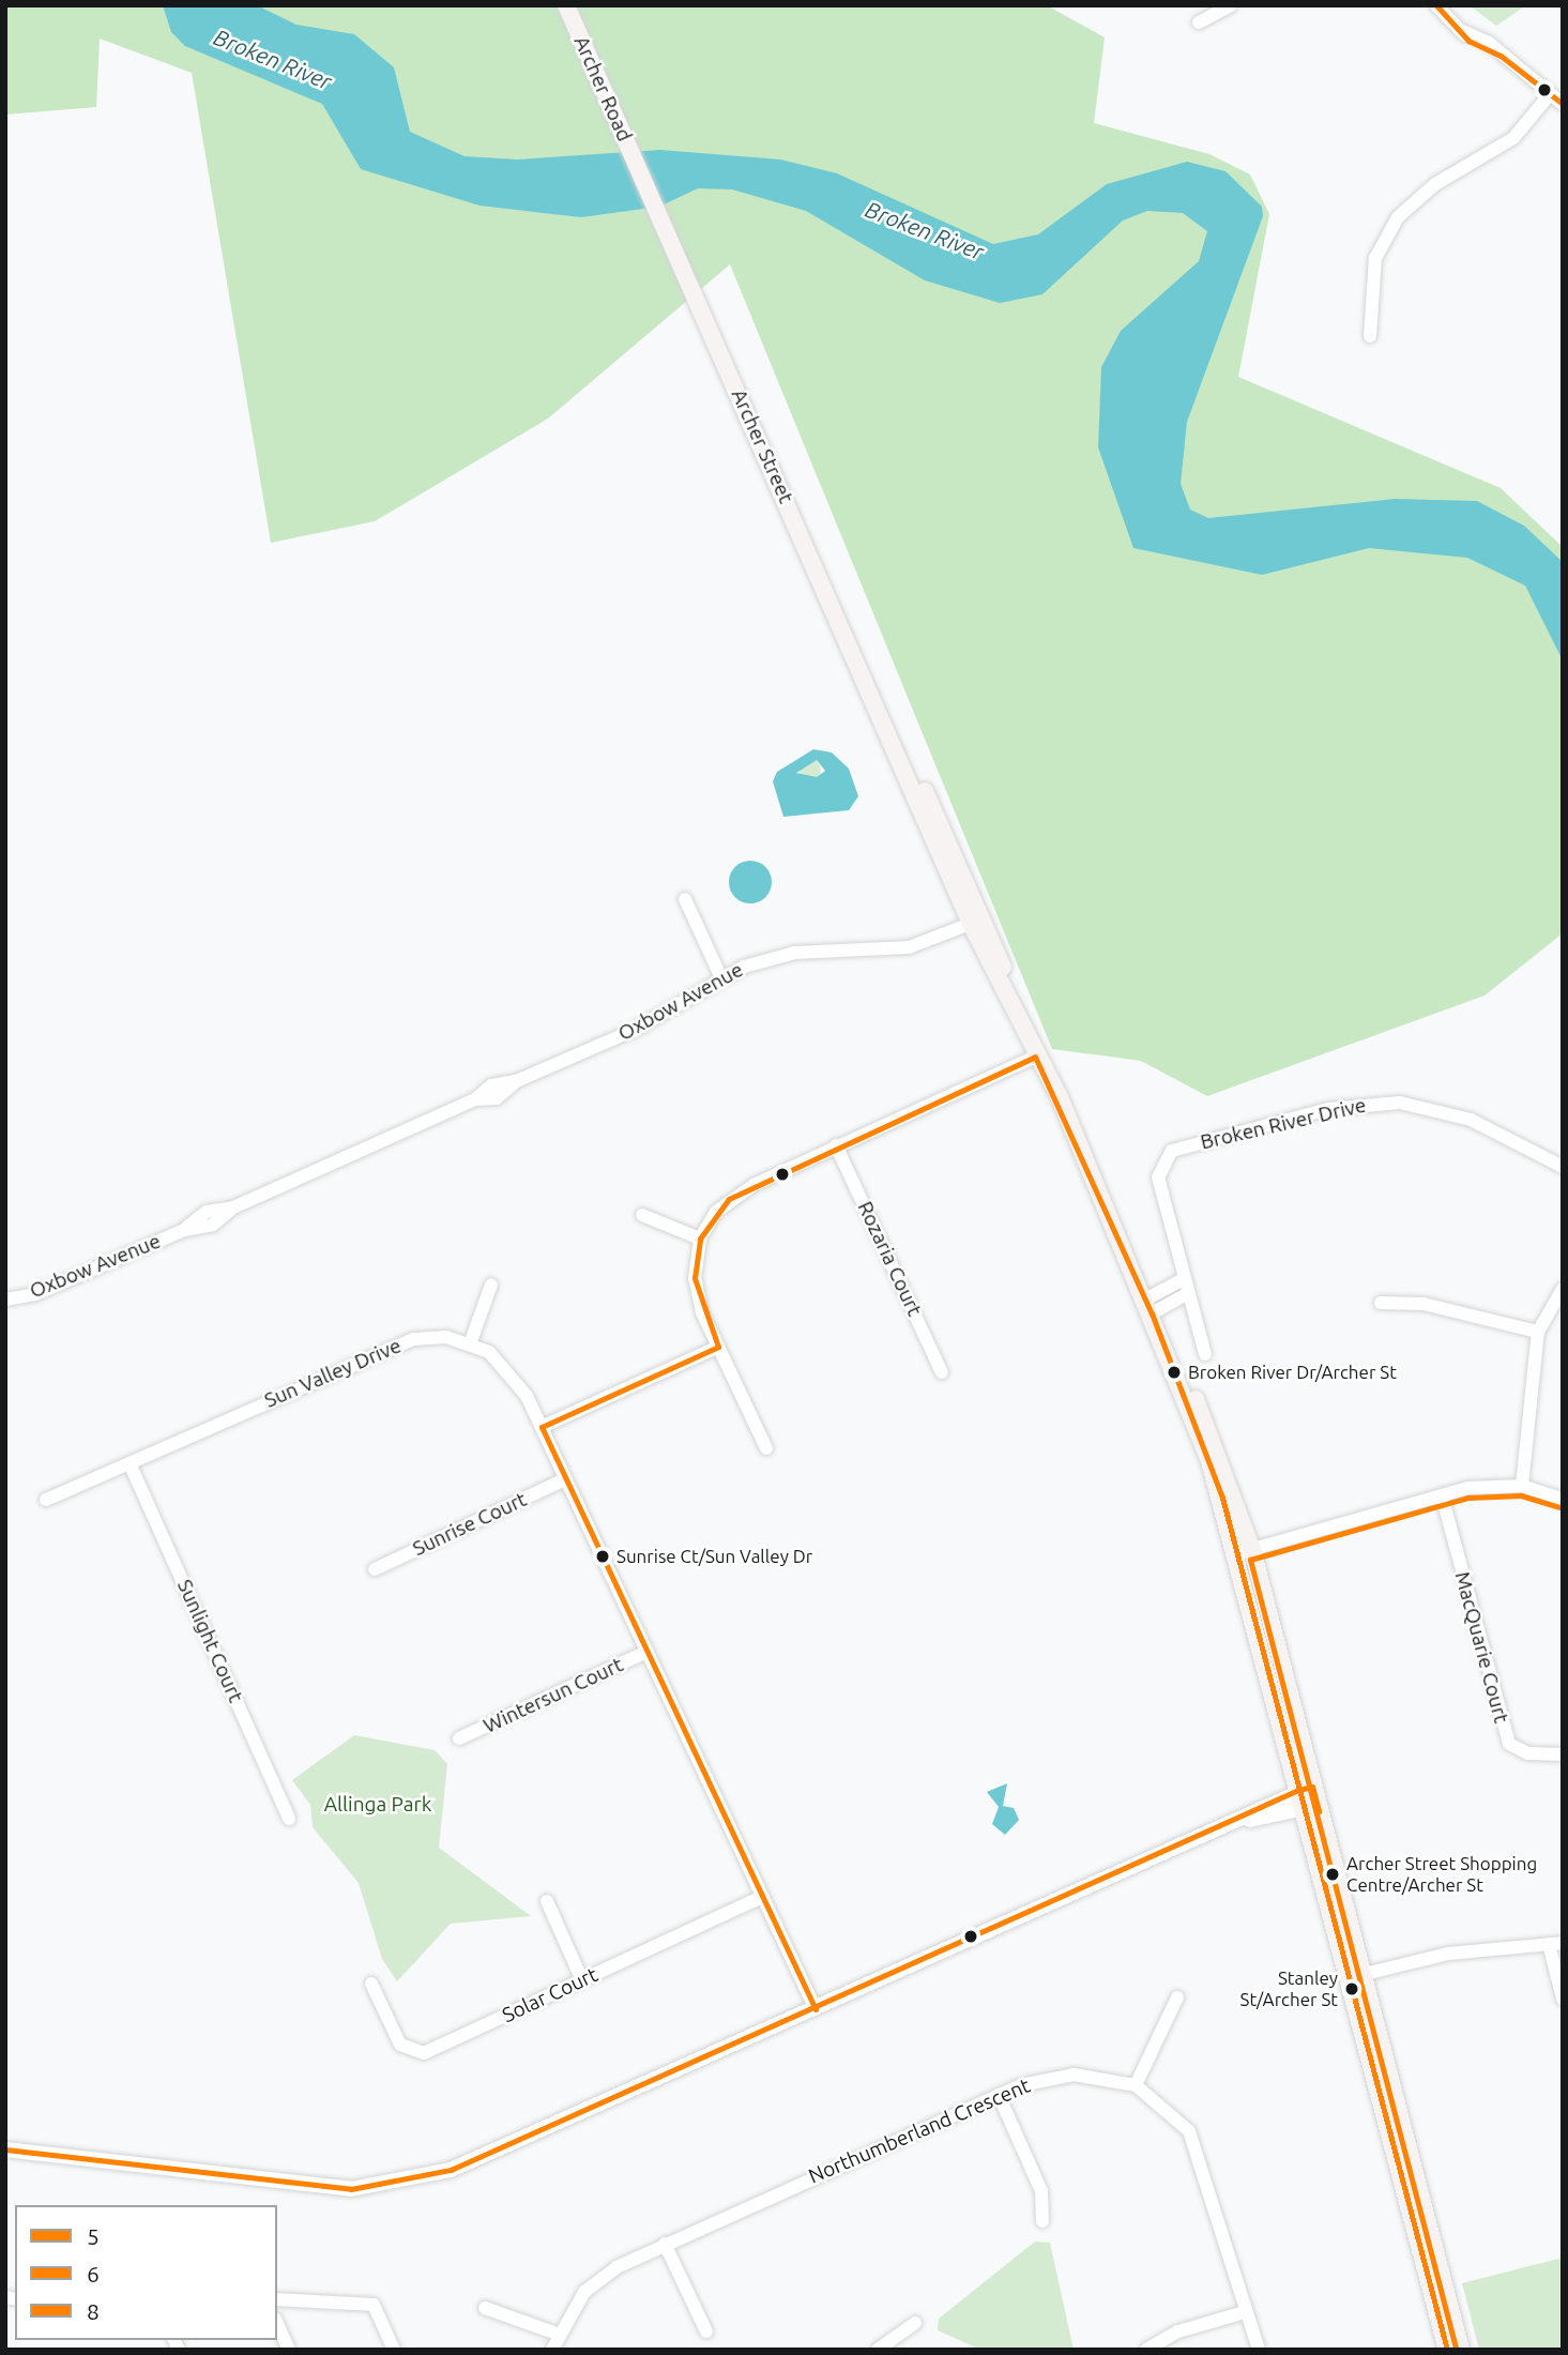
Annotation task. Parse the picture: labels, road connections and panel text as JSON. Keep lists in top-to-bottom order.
{
  "streets": {
    "main road": ["Archer Road", "Archer Street"],
    "street": [
      "Oxbow Avenue",
      "Broken River Drive",
      "Rozaria Court",
      "Sun Valley Drive",
      "Sunrise Court",
      "Sunlight Court",
      "MacQuarie Court",
      "Wintersun Court",
      "Solar Court",
      "Northumberland Crescent"
    ]
  },
  "crossings": [
    ["Archer Road", "Archer Street"],
    ["Archer Street", "Oxbow Avenue"],
    ["Sun Valley Drive", "Sunlight Court"]
  ],
  "water": ["Broken River"],
  "parks": ["Allinga Park"],
  "places": [
    "Broken River Dr/Archer St",
    "Sunrise Ct/Sun Valley Dr",
    "Archer Street Shopping Centre/Archer St",
    "Stanley St/Archer St"
  ],
  "lines": ["transit line 8", "transit line 5", "transit line 6"],
  "legend": ["5", "6", "8"]
}
